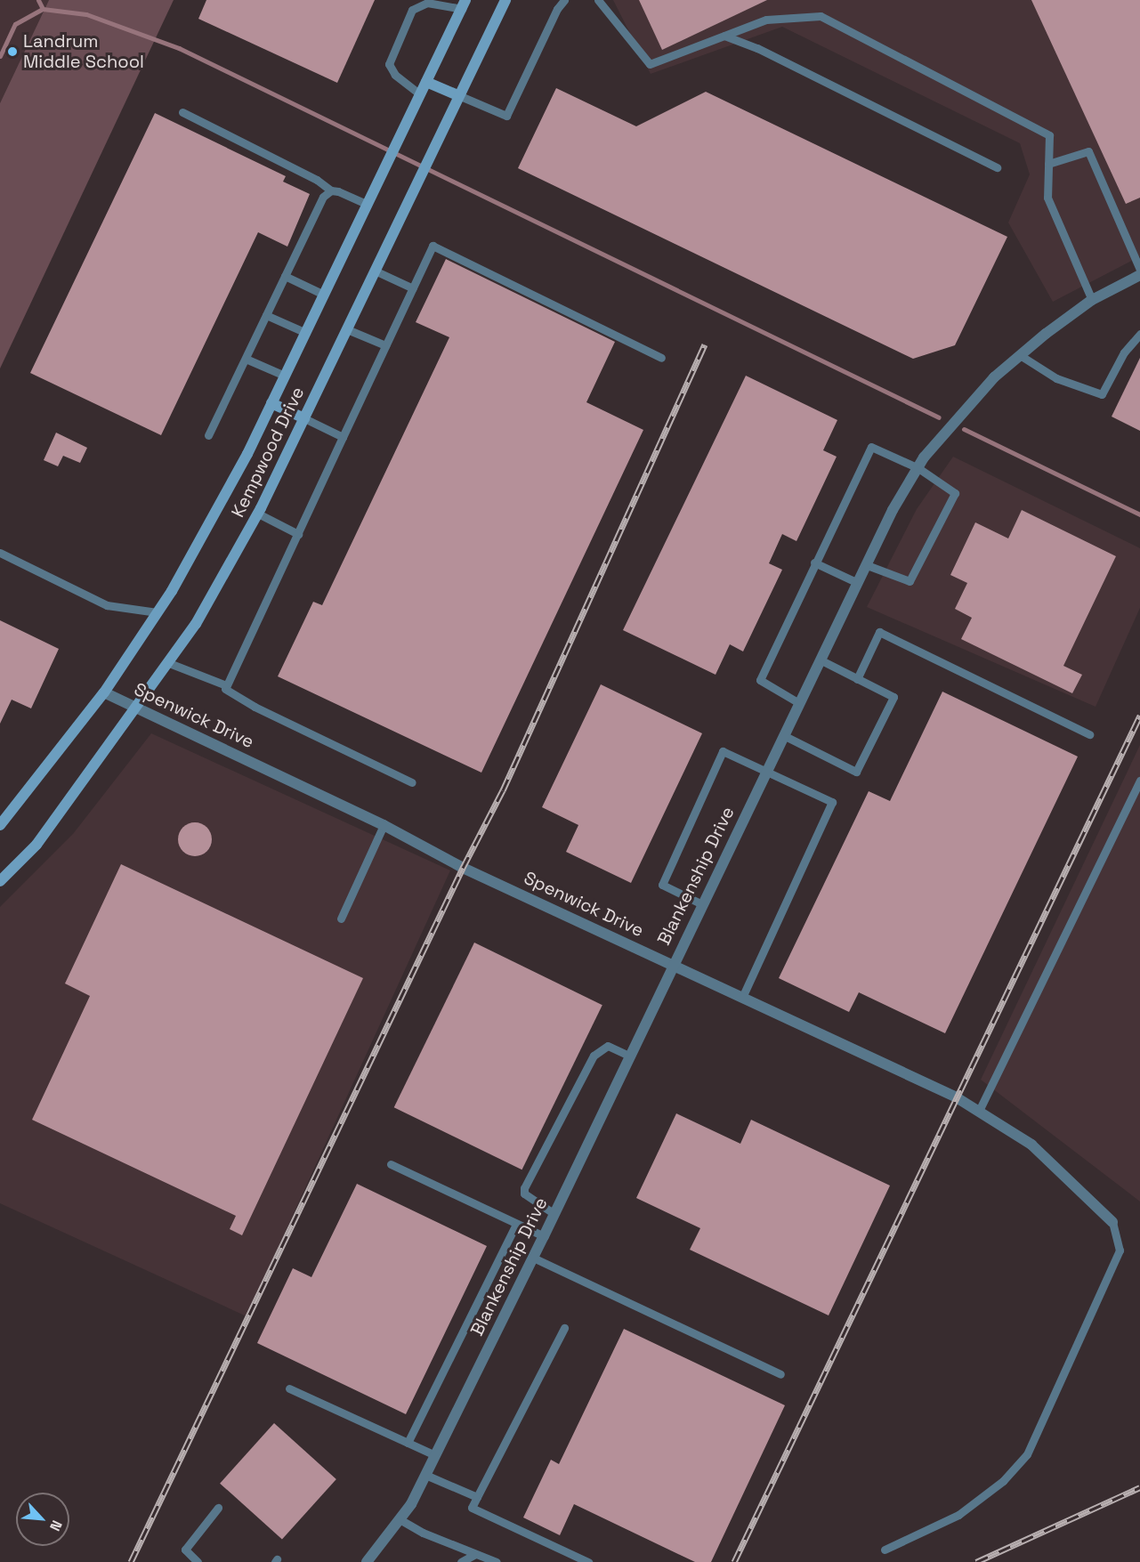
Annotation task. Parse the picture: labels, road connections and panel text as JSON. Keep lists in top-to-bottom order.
{
  "streets": {
    "main road": ["Kempwood Drive"],
    "street": ["Spenwick Drive", "Blankenship Drive"]
  },
  "crossings": [
    ["Kempwood Drive", "Spenwick Drive"],
    ["Spenwick Drive", "Blankenship Drive"]
  ],
  "places": ["Landrum Middle School"],
  "north": "bottom right"
}
